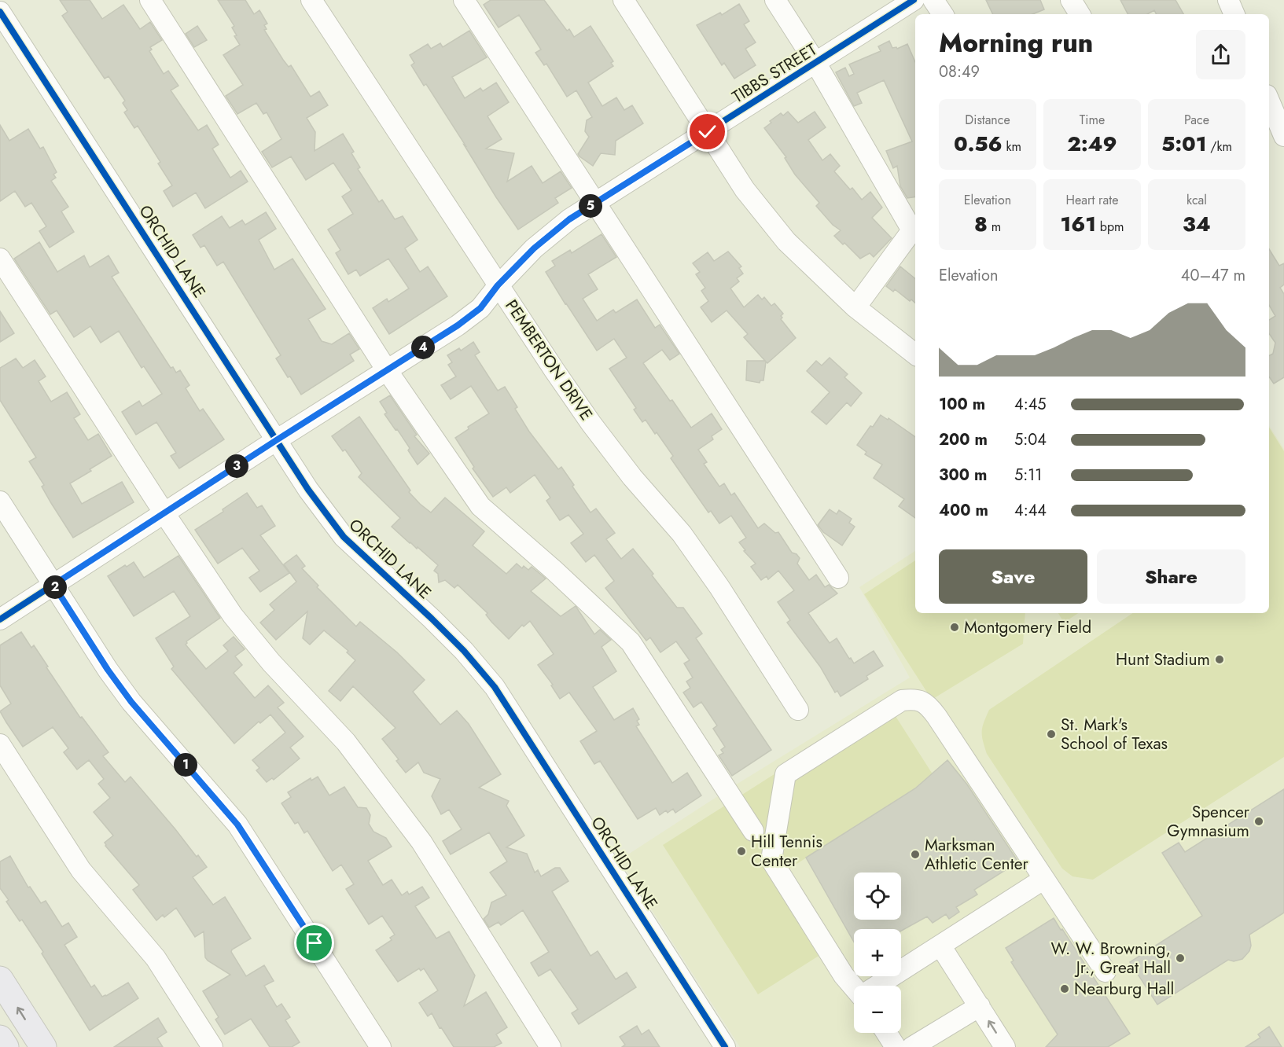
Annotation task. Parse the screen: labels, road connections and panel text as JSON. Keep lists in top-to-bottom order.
{
  "streets": {
    "street": ["TIBBS STREET", "ORCHID LANE", "PEMBERTON DRIVE"]
  },
  "crossings": [
    ["TIBBS STREET", "ORCHID LANE"],
    ["TIBBS STREET", "PEMBERTON DRIVE"]
  ],
  "places": [
    "Montgomery Field",
    "Hunt Stadium",
    "St. Mark's School of Texas",
    "Spencer Gymnasium",
    "Hill Tennis Center",
    "Marksman Athletic Center",
    "W. W. Browning, Jr., Great Hall",
    "Nearburg Hall"
  ],
  "page": {
    "heading": ["Morning run", "08:49"],
    "stats": [
      ["Distance", "0.56 km"],
      ["Time", "2:49"],
      ["Pace", "5:01 /km"],
      ["Elevation", "8 m"],
      ["Heart rate", "161 bpm"],
      ["kcal", "34"]
    ],
    "pins": [
      "5",
      "4",
      "3",
      "2",
      "1"
    ],
    "chart": ["Elevation", "40–47 m"],
    "list": [
      {
        "name": "100 m",
        "note": "4:45"
      },
      {
        "name": "200 m",
        "note": "5:04"
      },
      {
        "name": "300 m",
        "note": "5:11"
      },
      {
        "name": "400 m",
        "note": "4:44"
      }
    ],
    "buttons": ["Save", "Share"],
    "map_buttons": ["+", "−"]
  }
}
